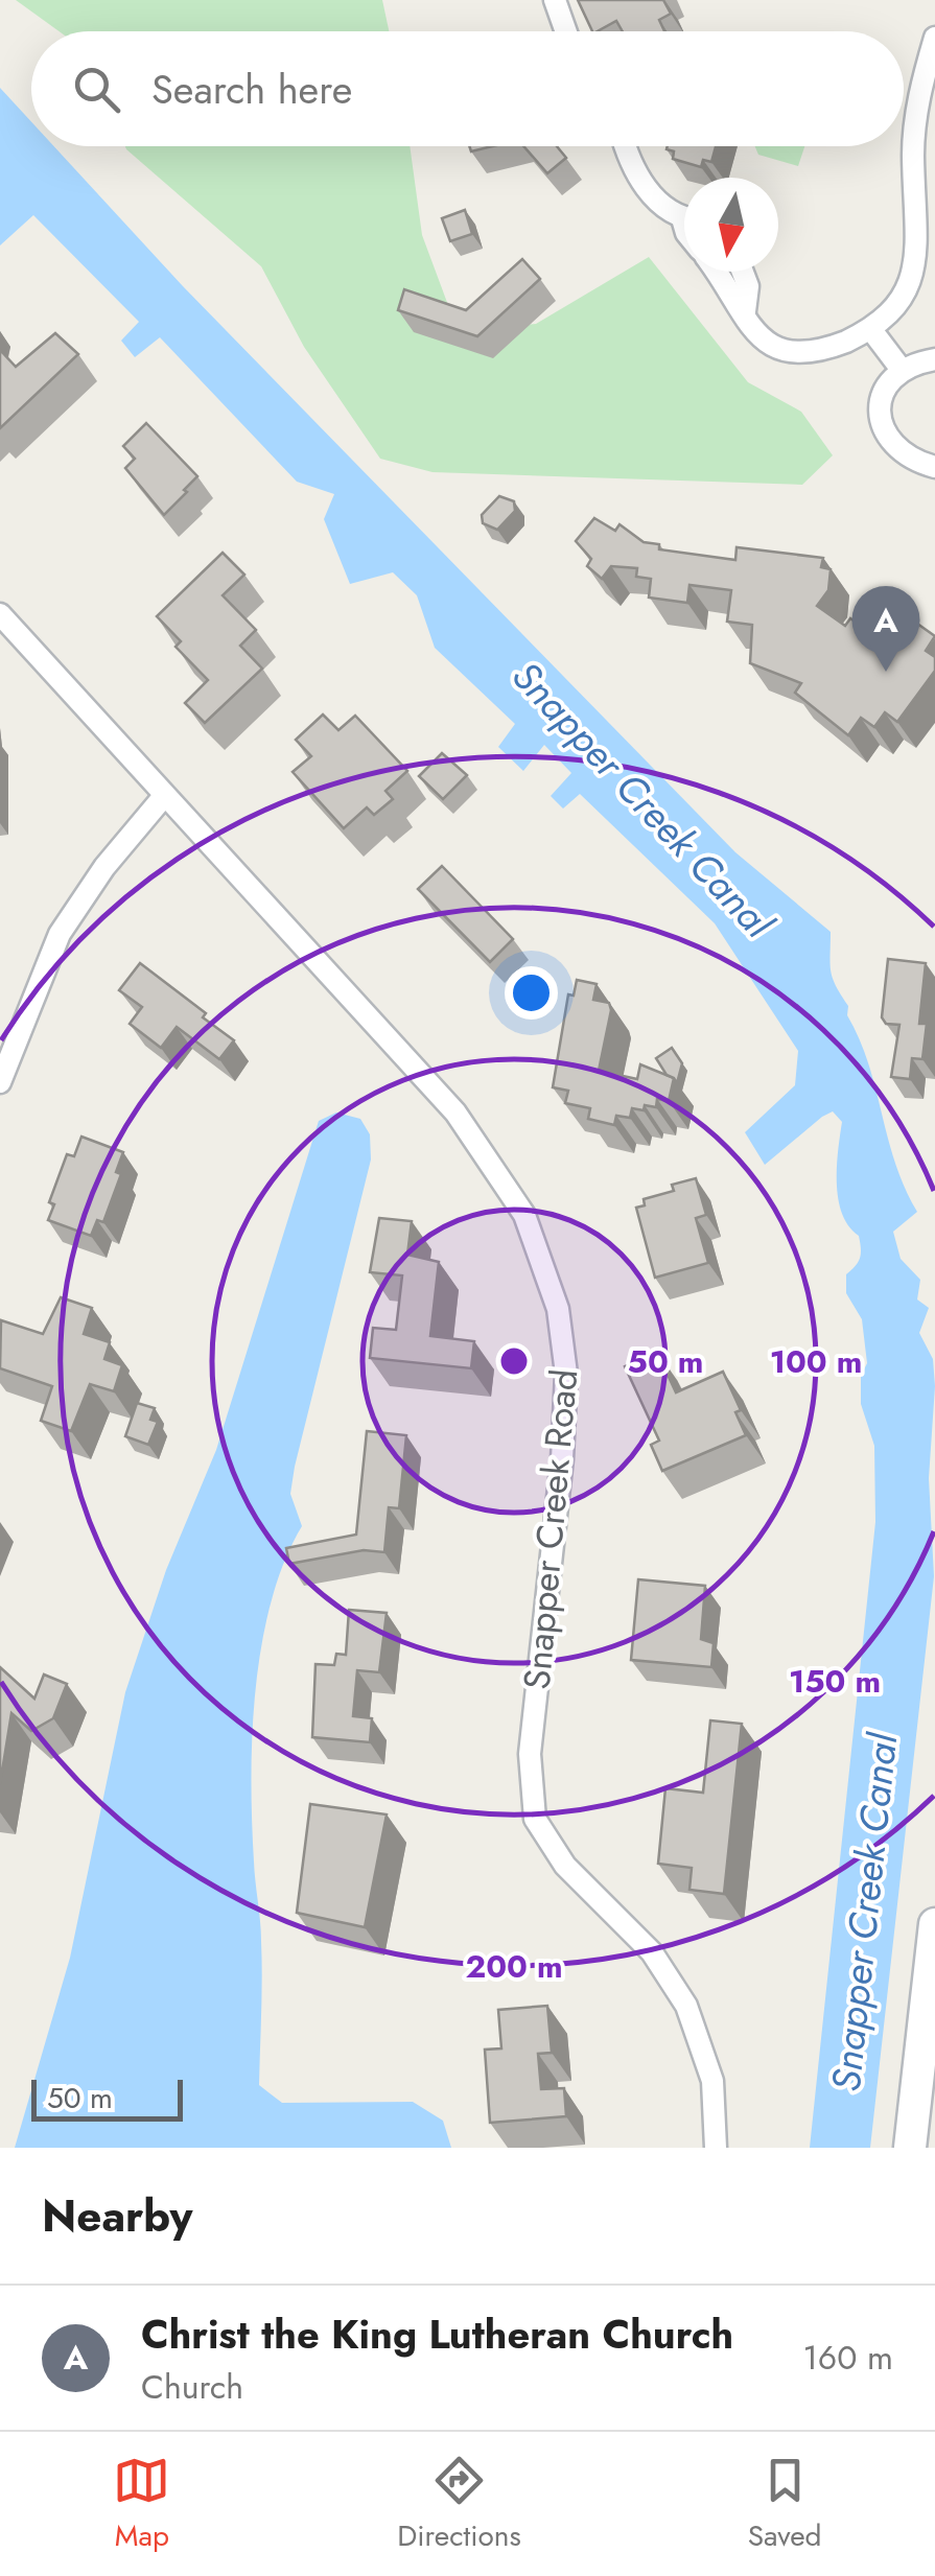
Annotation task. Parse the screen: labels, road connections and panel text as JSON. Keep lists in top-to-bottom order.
{
  "streets": {
    "street": ["Snapper Creek Road"]
  },
  "water": ["Snapper Creek Canal"],
  "scale_bar": "50 m",
  "north": "bottom",
  "page": {
    "search": "Search here",
    "pins": "A",
    "scale": "50 m",
    "heading": "Nearby",
    "list": [
      {
        "mark": "A",
        "name": "Christ the King Lutheran Church",
        "note": "Church",
        "value": "160 m"
      }
    ],
    "nav": ["Map", "Directions", "Saved"]
  },
  "rings": [
    "50 m",
    "100 m",
    "150 m",
    "200 m"
  ]
}
